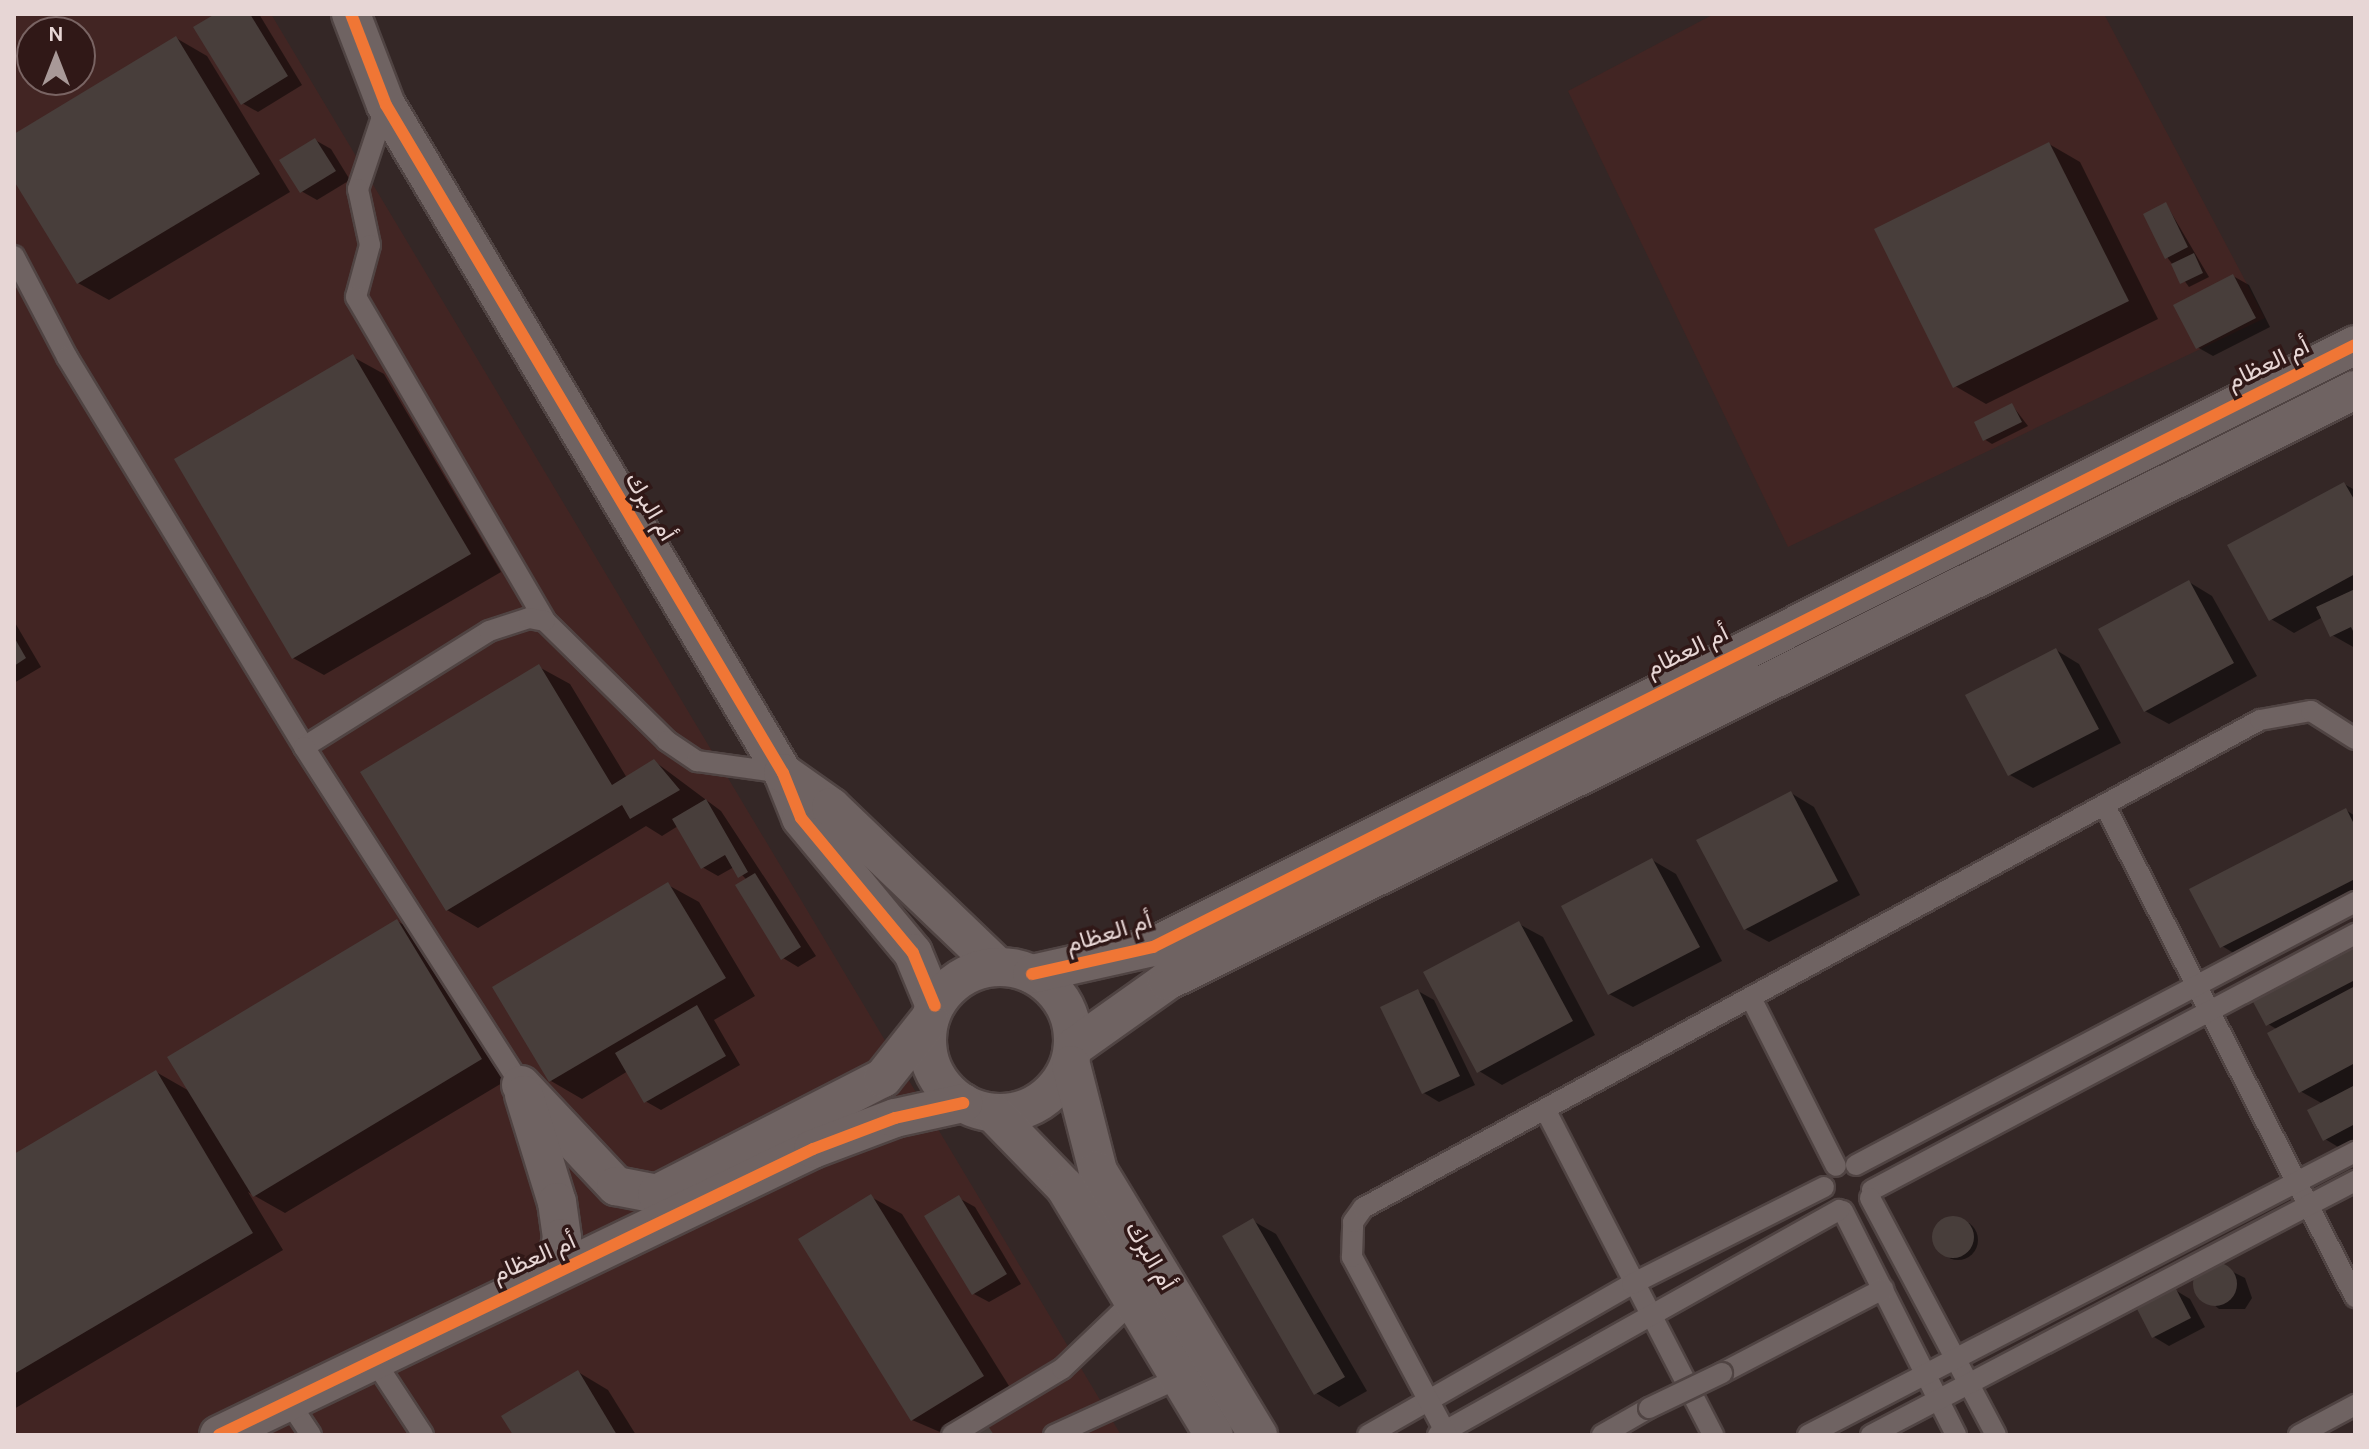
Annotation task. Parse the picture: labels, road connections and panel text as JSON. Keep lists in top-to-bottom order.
{
  "streets": {
    "street": ["أم العظام", "أم البرك"]
  },
  "crossings": [
    ["أم العظام", "أم البرك"]
  ],
  "north": "top"
}
